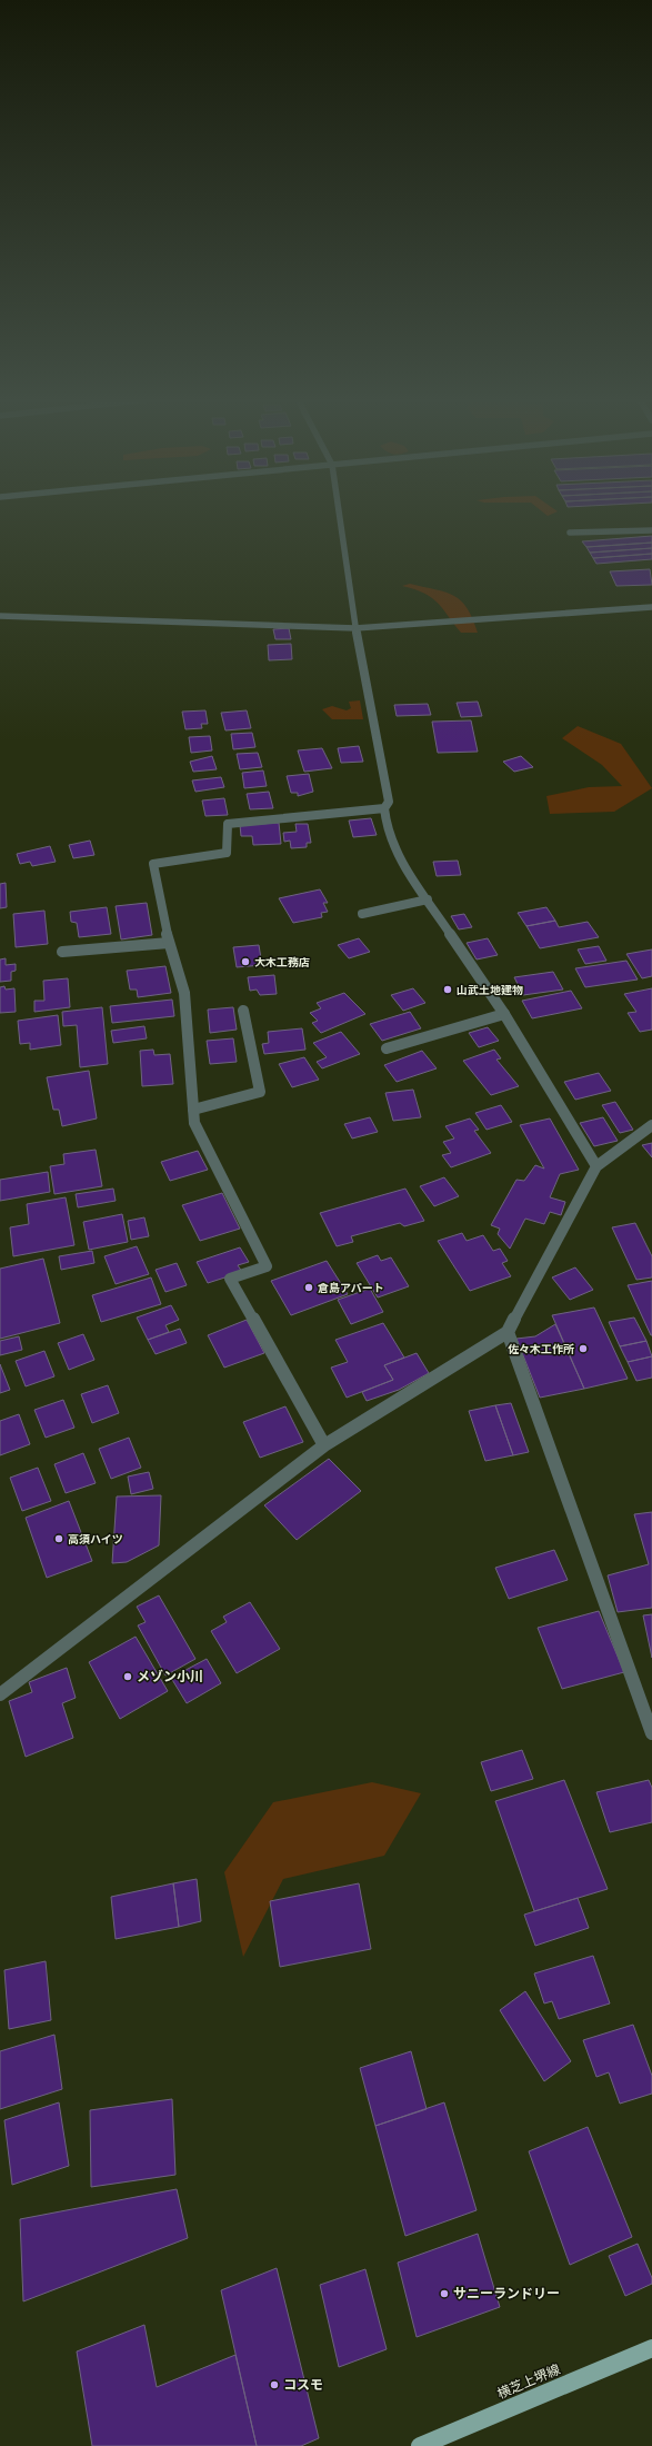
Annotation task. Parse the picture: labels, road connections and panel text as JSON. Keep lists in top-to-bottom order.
{
  "streets": {
    "main road": ["横芝上堺線"]
  },
  "places": [
    "大木工務店",
    "山武土地建物",
    "倉島アパート",
    "佐々木工作所",
    "高須ハイツ",
    "メゾン小川",
    "サニーランドリー",
    "コスモ"
  ]
}
